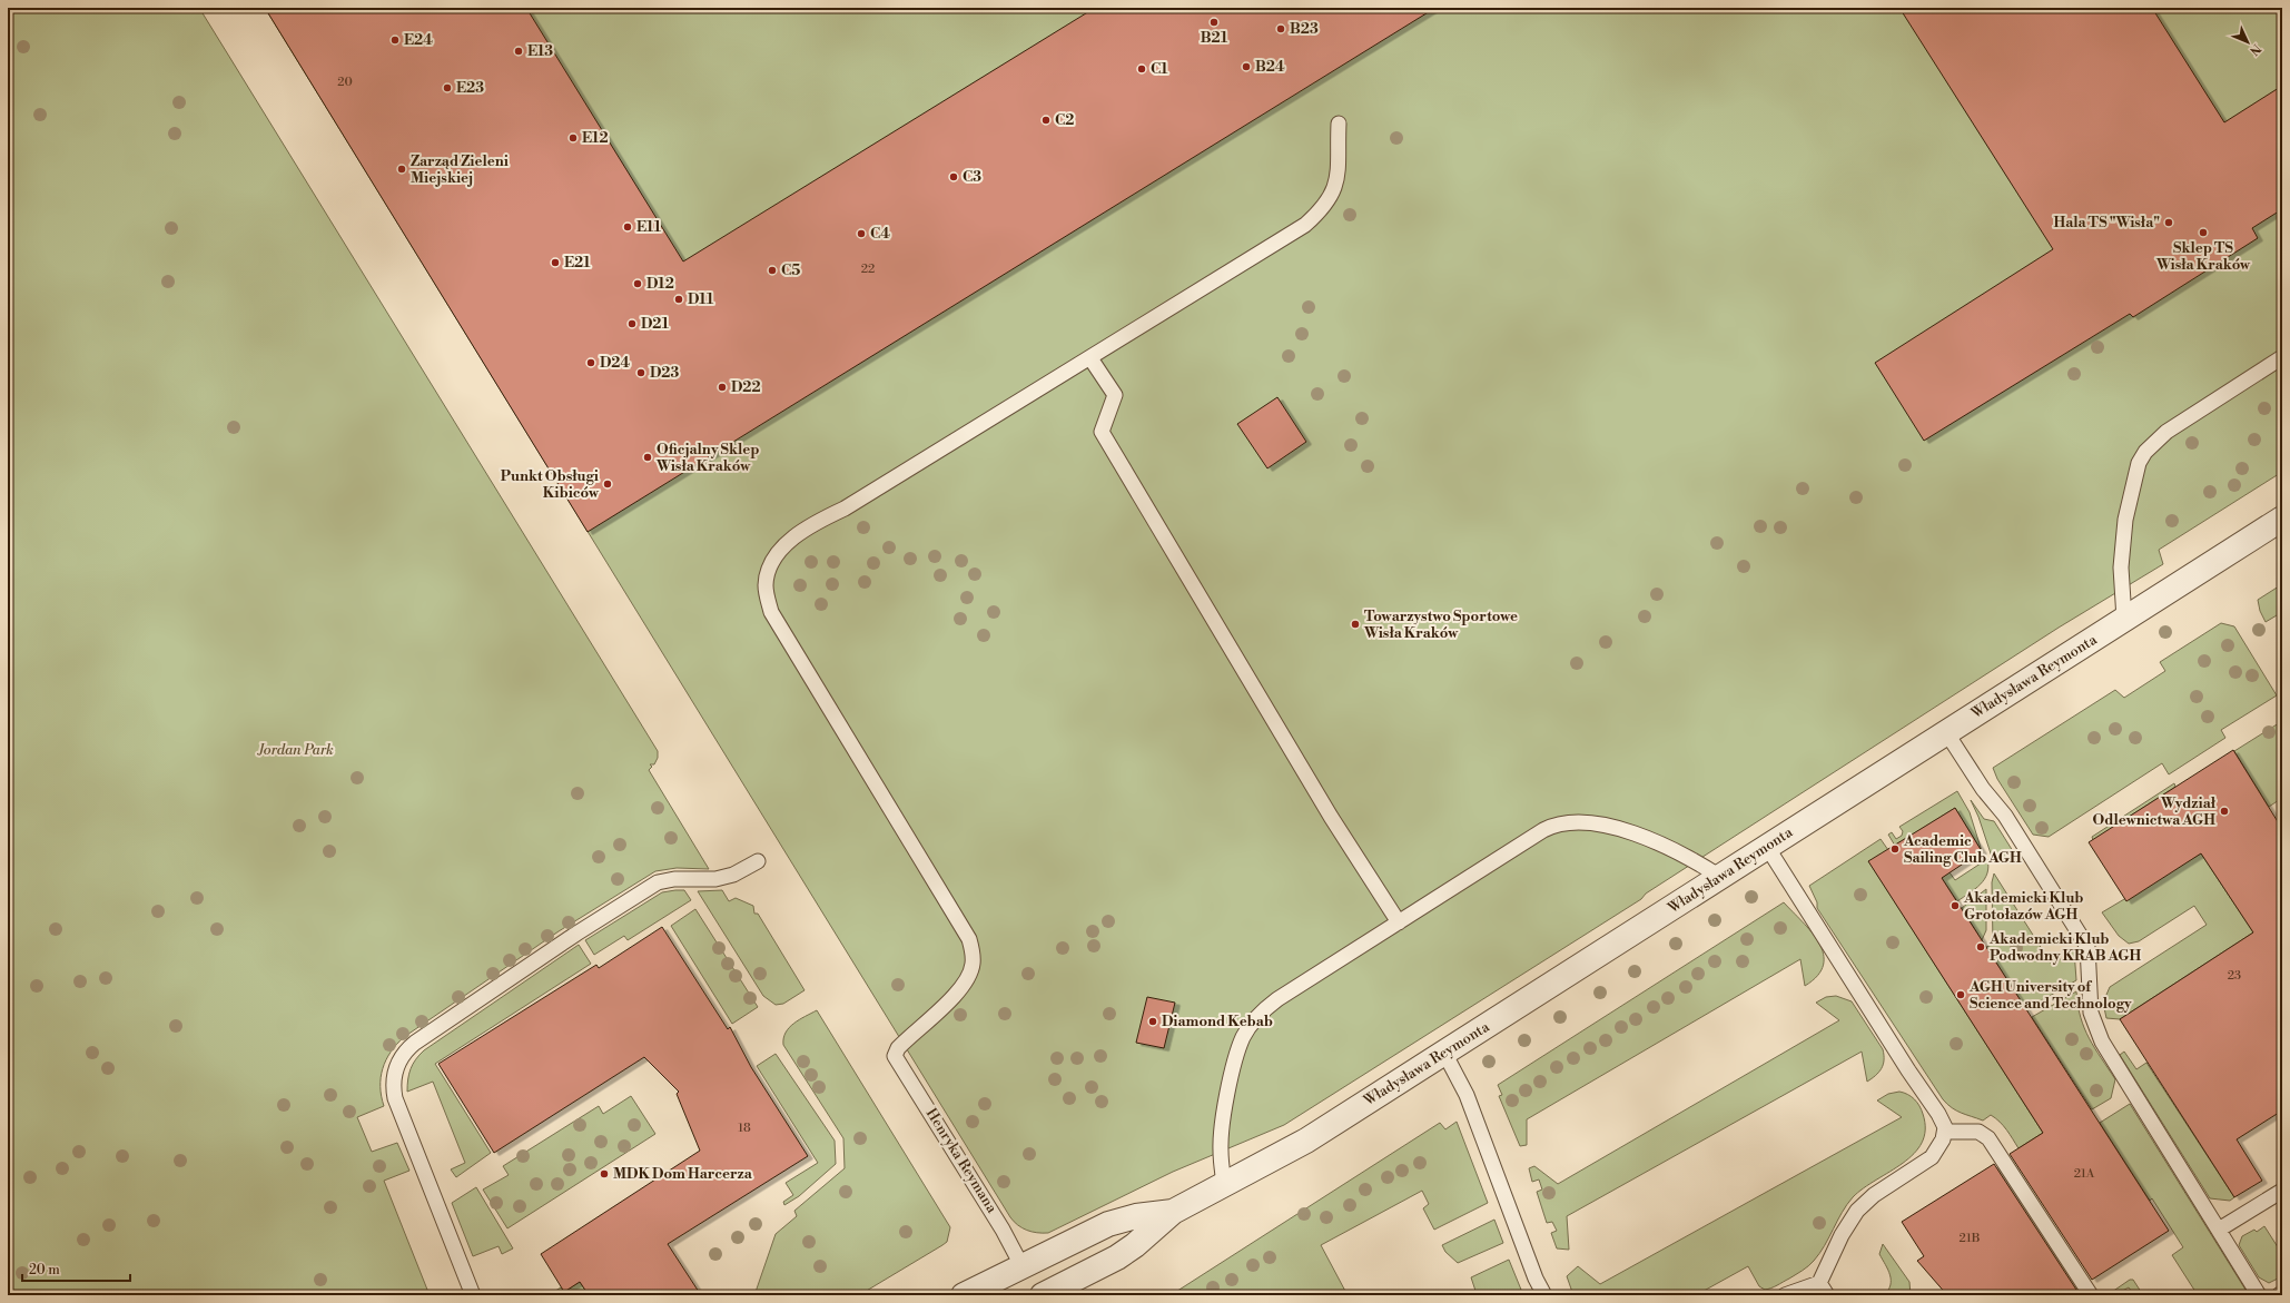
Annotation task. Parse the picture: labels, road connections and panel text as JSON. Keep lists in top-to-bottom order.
{
  "streets": {
    "street": ["Władysława Reymonta"],
    "lane": ["Henryka Reymana"]
  },
  "crossings": [
    ["Władysława Reymonta", "Henryka Reymana"]
  ],
  "parks": ["Jordan Park"],
  "places": [
    "B21",
    "B23",
    "E24",
    "E13",
    "B24",
    "C1",
    "E23",
    "C2",
    "E12",
    "Zarząd Zieleni Miejskiej",
    "C3",
    "Hala TS \"Wisła\"",
    "E11",
    "Sklep TS Wisła Kraków",
    "C4",
    "E21",
    "C5",
    "D12",
    "D11",
    "D21",
    "D24",
    "D23",
    "D22",
    "Oficjalny Sklep Wisła Kraków",
    "Punkt Obsługi Kibiców",
    "Towarzystwo Sportowe Wisła Kraków",
    "Wydział Odlewnictwa AGH",
    "Academic Sailing Club AGH",
    "Akademicki Klub Grotołazów AGH",
    "Akademicki Klub Podwodny KRAB AGH",
    "AGH University of Science and Technology",
    "Diamond Kebab",
    "MDK Dom Harcerza"
  ],
  "house_numbers": [
    "20",
    "22",
    "23",
    "18",
    "21A",
    "21B"
  ],
  "scale_bar": "20 m",
  "north": "bottom right"
}
